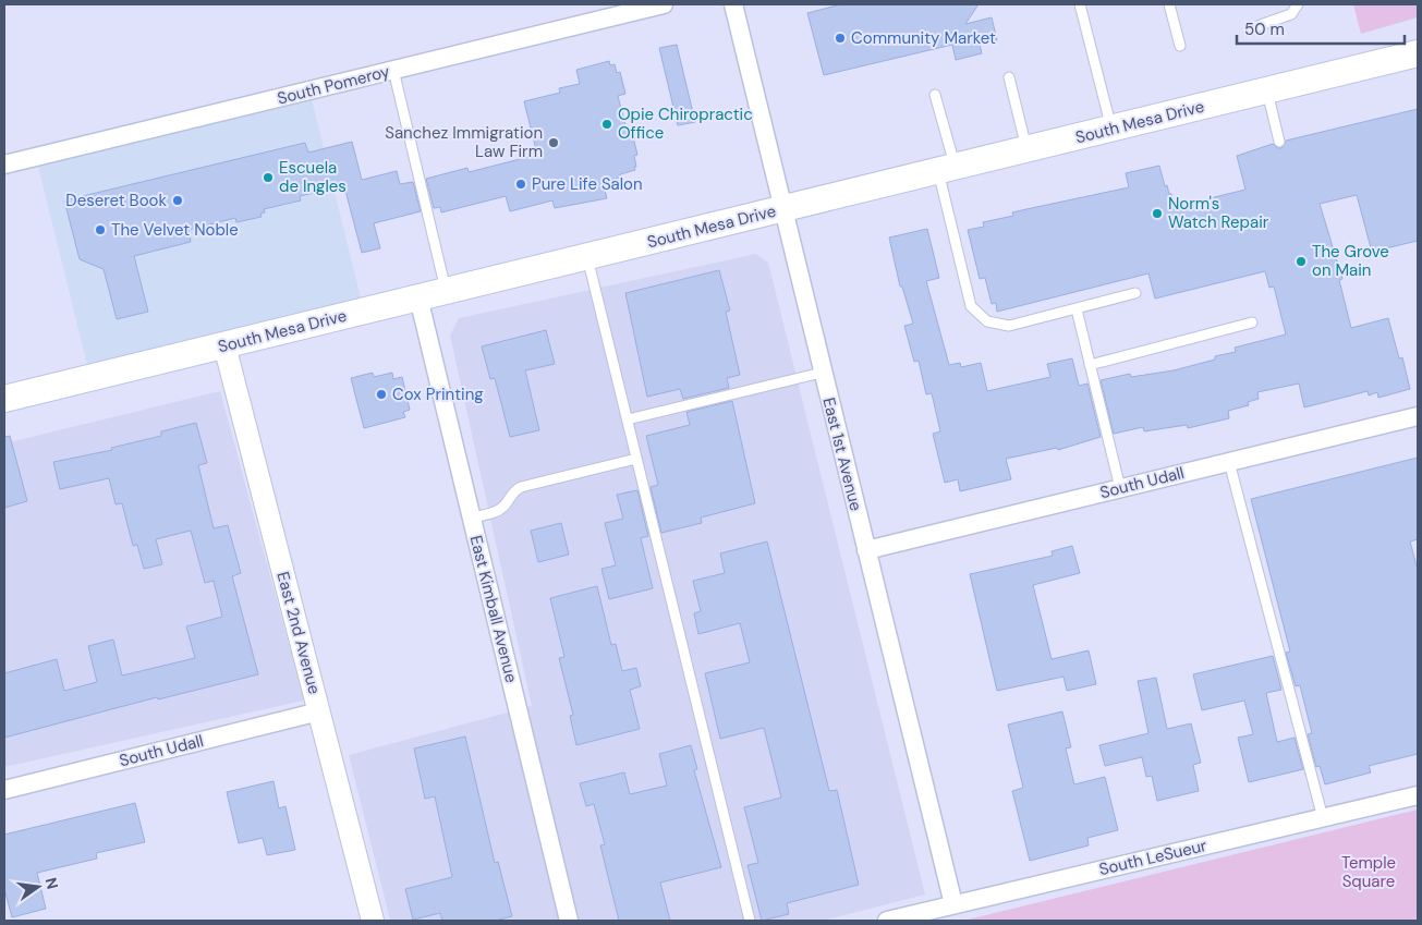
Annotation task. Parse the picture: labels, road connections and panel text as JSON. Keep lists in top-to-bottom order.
{
  "streets": {
    "main road": ["South Mesa Drive"],
    "street": [
      "South Pomeroy",
      "East 1st Avenue",
      "South Udall",
      "East Kimball Avenue",
      "East 2nd Avenue",
      "South LeSueur"
    ]
  },
  "crossings": [
    ["South Mesa Drive", "East 1st Avenue"],
    ["South Mesa Drive", "East Kimball Avenue"],
    ["South Mesa Drive", "East 2nd Avenue"],
    ["East 1st Avenue", "South Udall"],
    ["East 1st Avenue", "South LeSueur"],
    ["South Udall", "East 2nd Avenue"]
  ],
  "parks": ["Temple Square"],
  "places": [
    "Community Market",
    "Opie Chiropractic Office",
    "Sanchez Immigration Law Firm",
    "Escuela de Ingles",
    "Pure Life Salon",
    "Deseret Book",
    "Norm's Watch Repair",
    "The Velvet Noble",
    "The Grove on Main",
    "Cox Printing"
  ],
  "scale_bar": "50 m",
  "north": "right"
}
